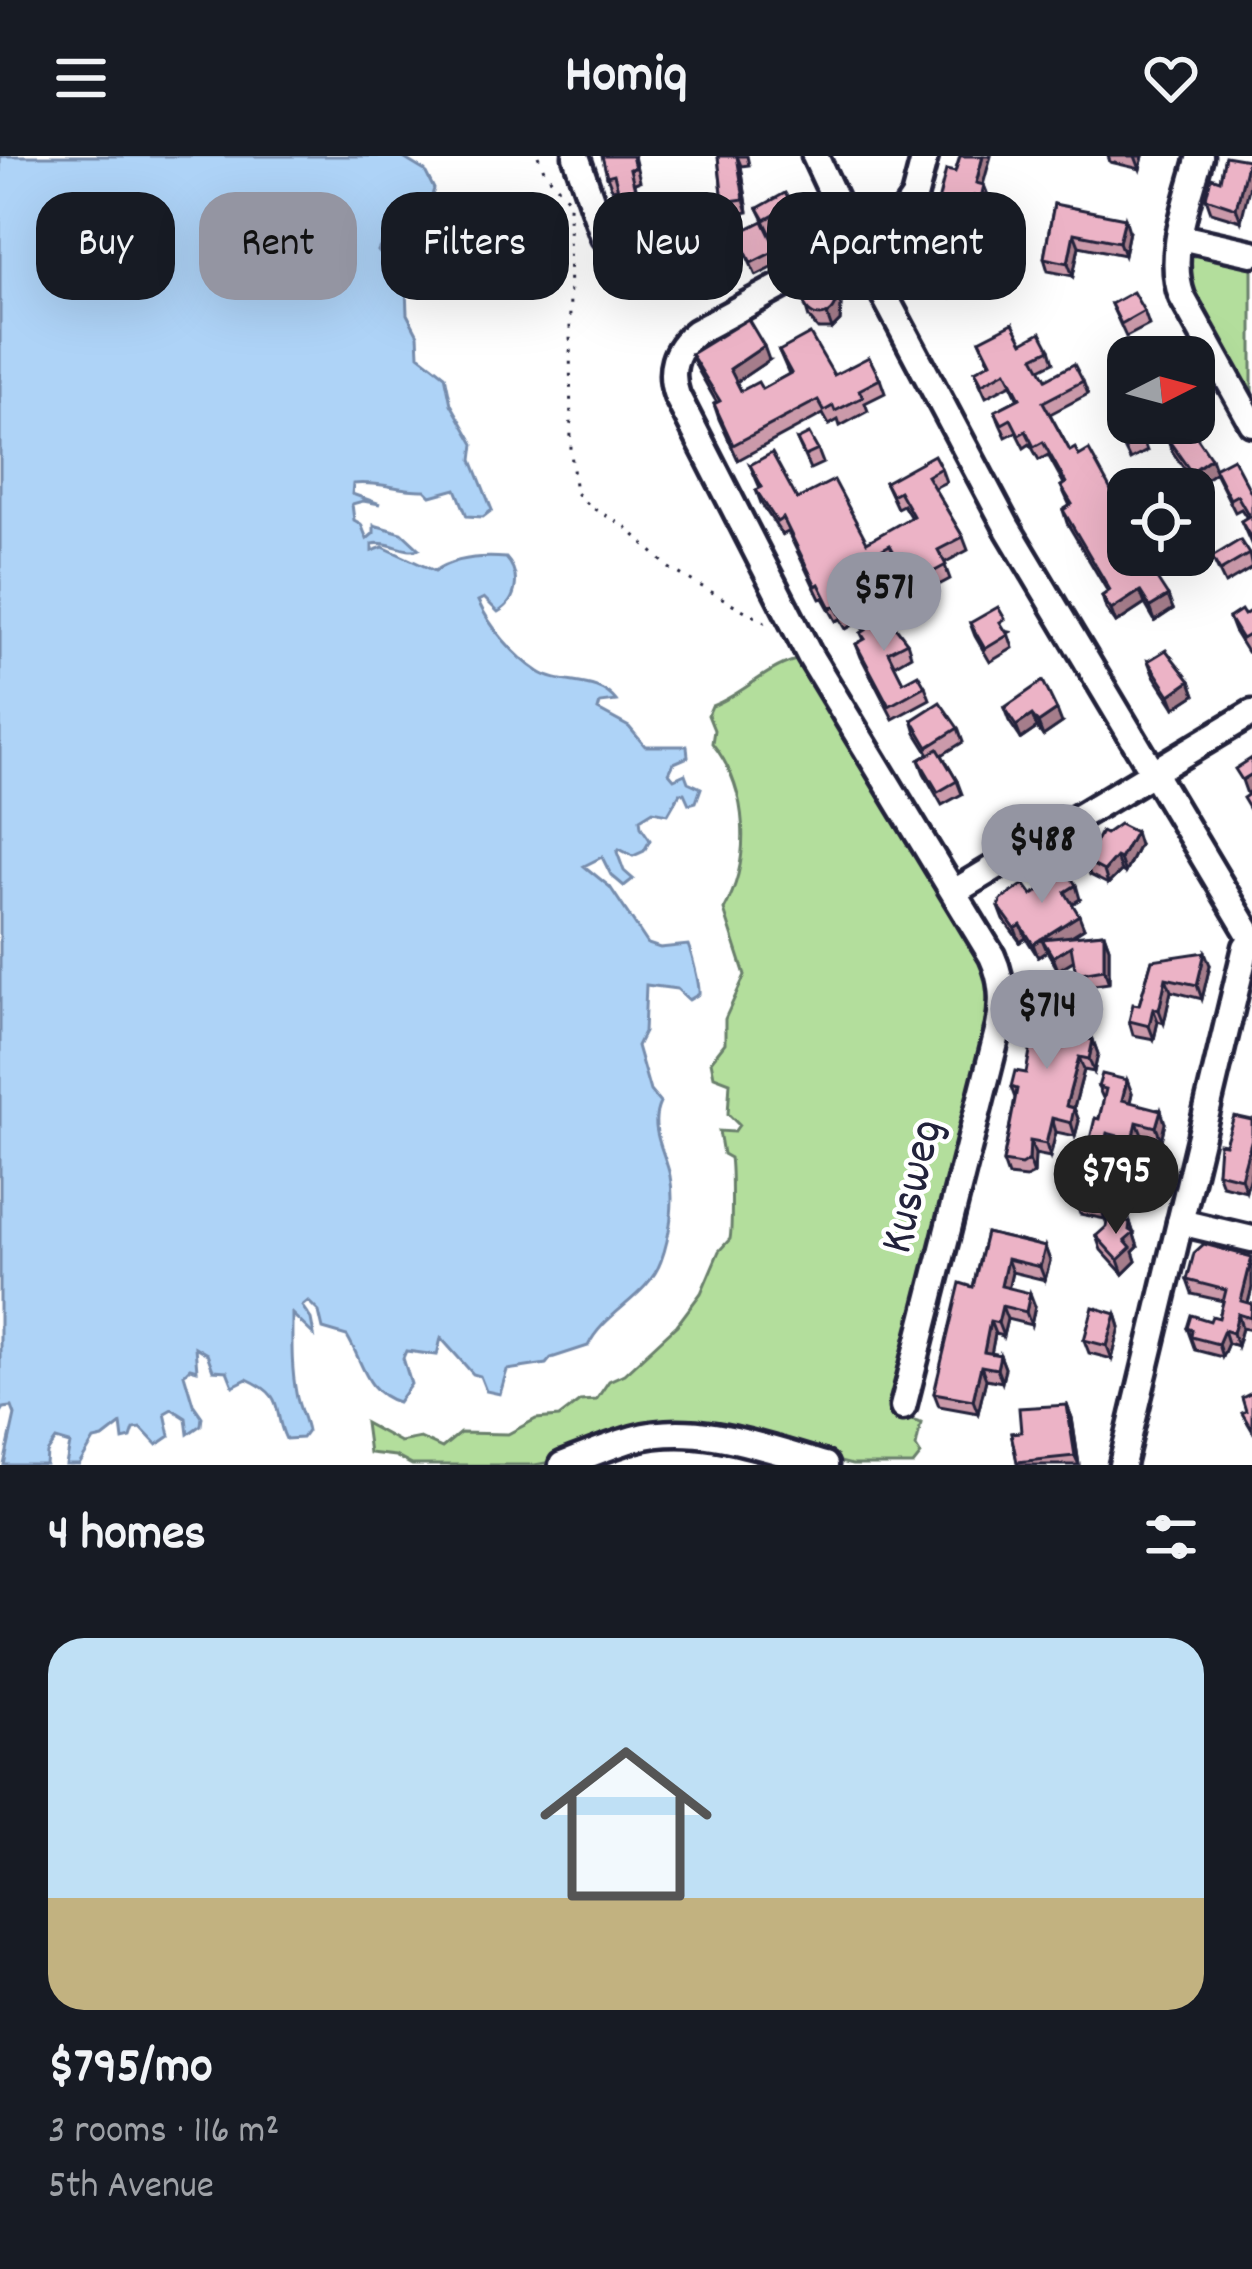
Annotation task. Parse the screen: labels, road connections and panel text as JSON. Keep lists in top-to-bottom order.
{
  "streets": {
    "street": ["Kusweg"]
  },
  "north": "right",
  "page": {
    "header": "Homiq",
    "chip": [
      "Buy",
      "Rent",
      "Filters",
      "New",
      "Apartment"
    ],
    "price": [
      "$571",
      "$488",
      "$714",
      "$795"
    ],
    "heading": "4 homes",
    "list": [
      {
        "name": "$795/mo",
        "note": "3 rooms · 116 m² · 5th Avenue"
      }
    ]
  }
}
